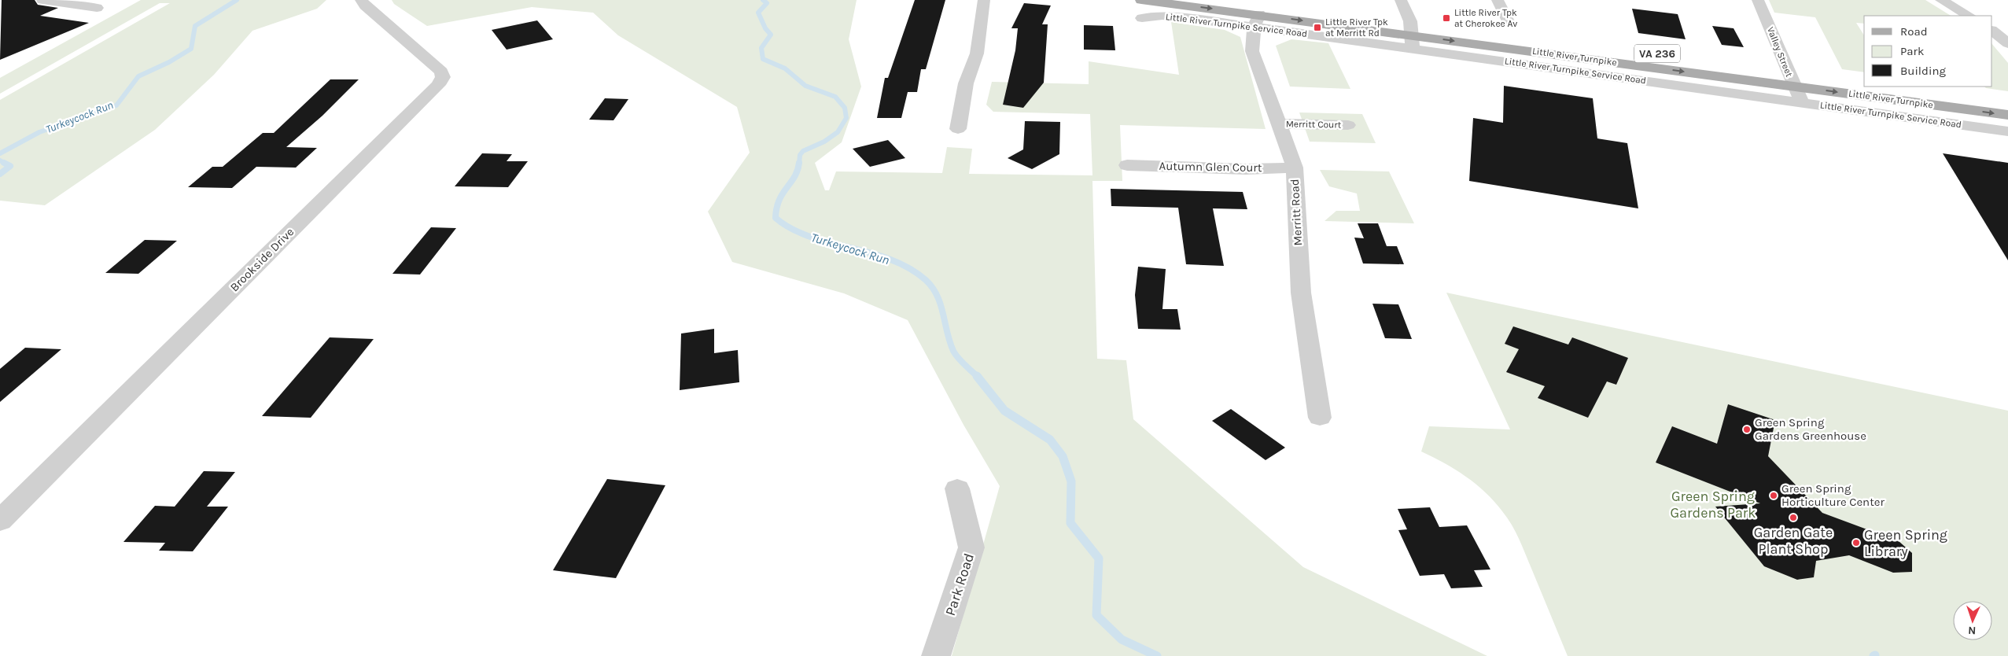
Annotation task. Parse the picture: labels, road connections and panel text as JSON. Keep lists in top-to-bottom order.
{
  "streets": {
    "main road": ["VA 236", "Little River Turnpike"],
    "street": [
      "Little River Turnpike Service Road",
      "Valley Street",
      "Merritt Court",
      "Autumn Glen Court",
      "Merritt Road",
      "Brookside Drive",
      "Park Road"
    ]
  },
  "crossings": [
    ["Little River Turnpike Service Road", "Valley Street"],
    ["Little River Turnpike Service Road", "Little River Turnpike"],
    ["Little River Turnpike Service Road", "Merritt Road"],
    ["Valley Street", "Little River Turnpike"],
    ["Merritt Court", "Merritt Road"],
    ["Autumn Glen Court", "Merritt Road"]
  ],
  "one_way": ["Little River Turnpike"],
  "water": ["Turkeycock Run"],
  "parks": ["Green Spring Gardens Park"],
  "places": {
    "transit": ["Little River Tpk at Cherokee Av", "Little River Tpk at Merritt Rd"],
    "other": [
      "Green Spring Gardens Greenhouse",
      "Green Spring Horticulture Center",
      "Garden Gate Plant Shop",
      "Green Spring Library"
    ]
  },
  "legend": ["Road", "Park", "Building"],
  "north": "bottom"
}
